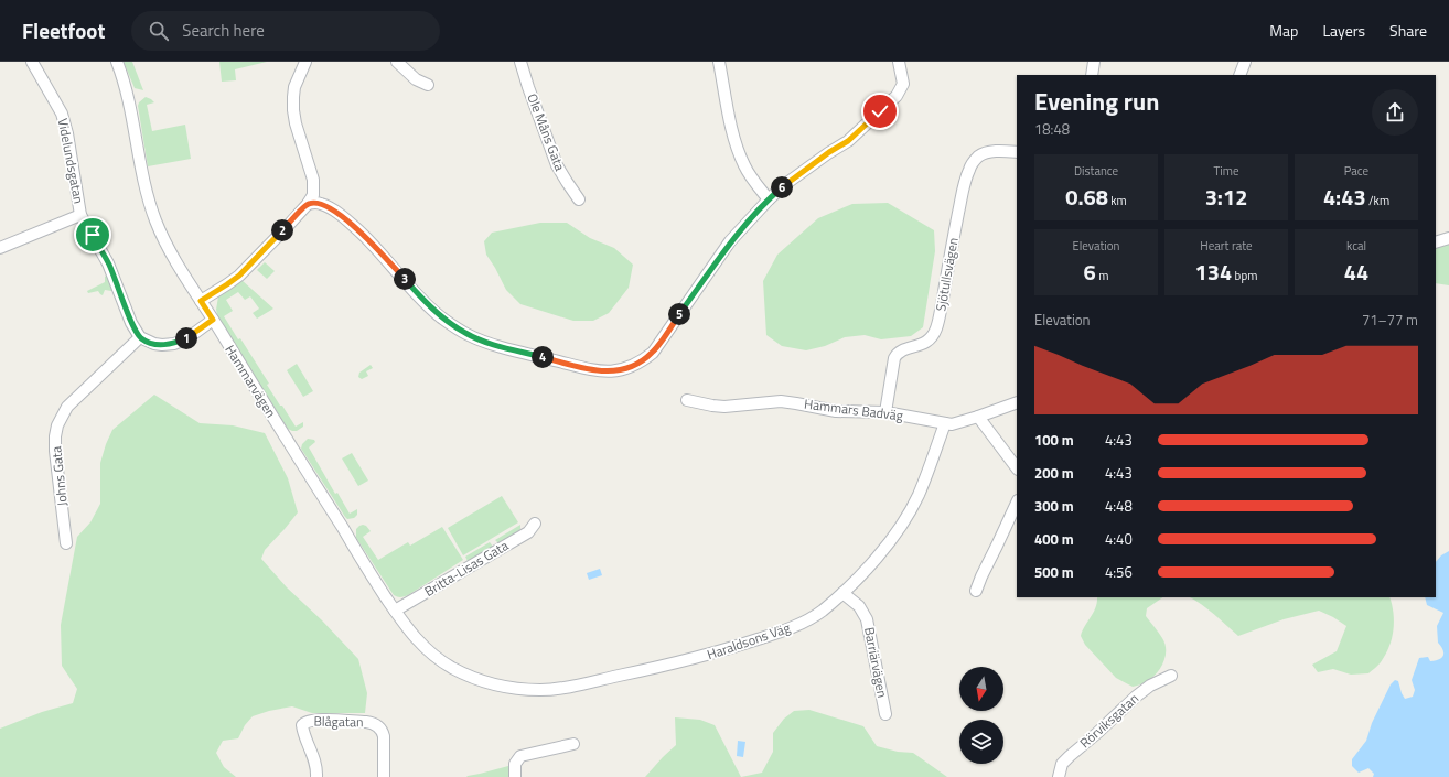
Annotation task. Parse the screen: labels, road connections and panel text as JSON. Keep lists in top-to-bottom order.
{
  "streets": {
    "street": [
      "Ole Måns Gata",
      "Videlundsgatan",
      "Sjötullsvägen",
      "Hammarvägen",
      "Hammars Badväg",
      "Johns Gata",
      "Britta-Lisas Gata",
      "Haraldsons Väg",
      "Barriärvägen",
      "Rörviksgatan",
      "Blågatan"
    ]
  },
  "crossings": [
    ["Videlundsgatan", "Johns Gata"],
    ["Sjötullsvägen", "Hammars Badväg"],
    ["Hammarvägen", "Britta-Lisas Gata"],
    ["Hammarvägen", "Haraldsons Väg"],
    ["Hammars Badväg", "Haraldsons Väg"],
    ["Haraldsons Väg", "Barriärvägen"]
  ],
  "north": "bottom",
  "page": {
    "header": "Fleetfoot",
    "search": "Search here",
    "nav": ["Map", "Layers", "Share"],
    "heading": ["Evening run", "18:48"],
    "stats": [
      ["Distance", "0.68 km"],
      ["Time", "3:12"],
      ["Pace", "4:43 /km"],
      ["Elevation", "6 m"],
      ["Heart rate", "134 bpm"],
      ["kcal", "44"]
    ],
    "pins": [
      "6",
      "2",
      "3",
      "5",
      "1",
      "4"
    ],
    "chart": ["Elevation", "71–77 m"],
    "list": [
      {
        "name": "100 m",
        "note": "4:43"
      },
      {
        "name": "200 m",
        "note": "4:43"
      },
      {
        "name": "300 m",
        "note": "4:48"
      },
      {
        "name": "400 m",
        "note": "4:40"
      },
      {
        "name": "500 m",
        "note": "4:56"
      }
    ]
  }
}
